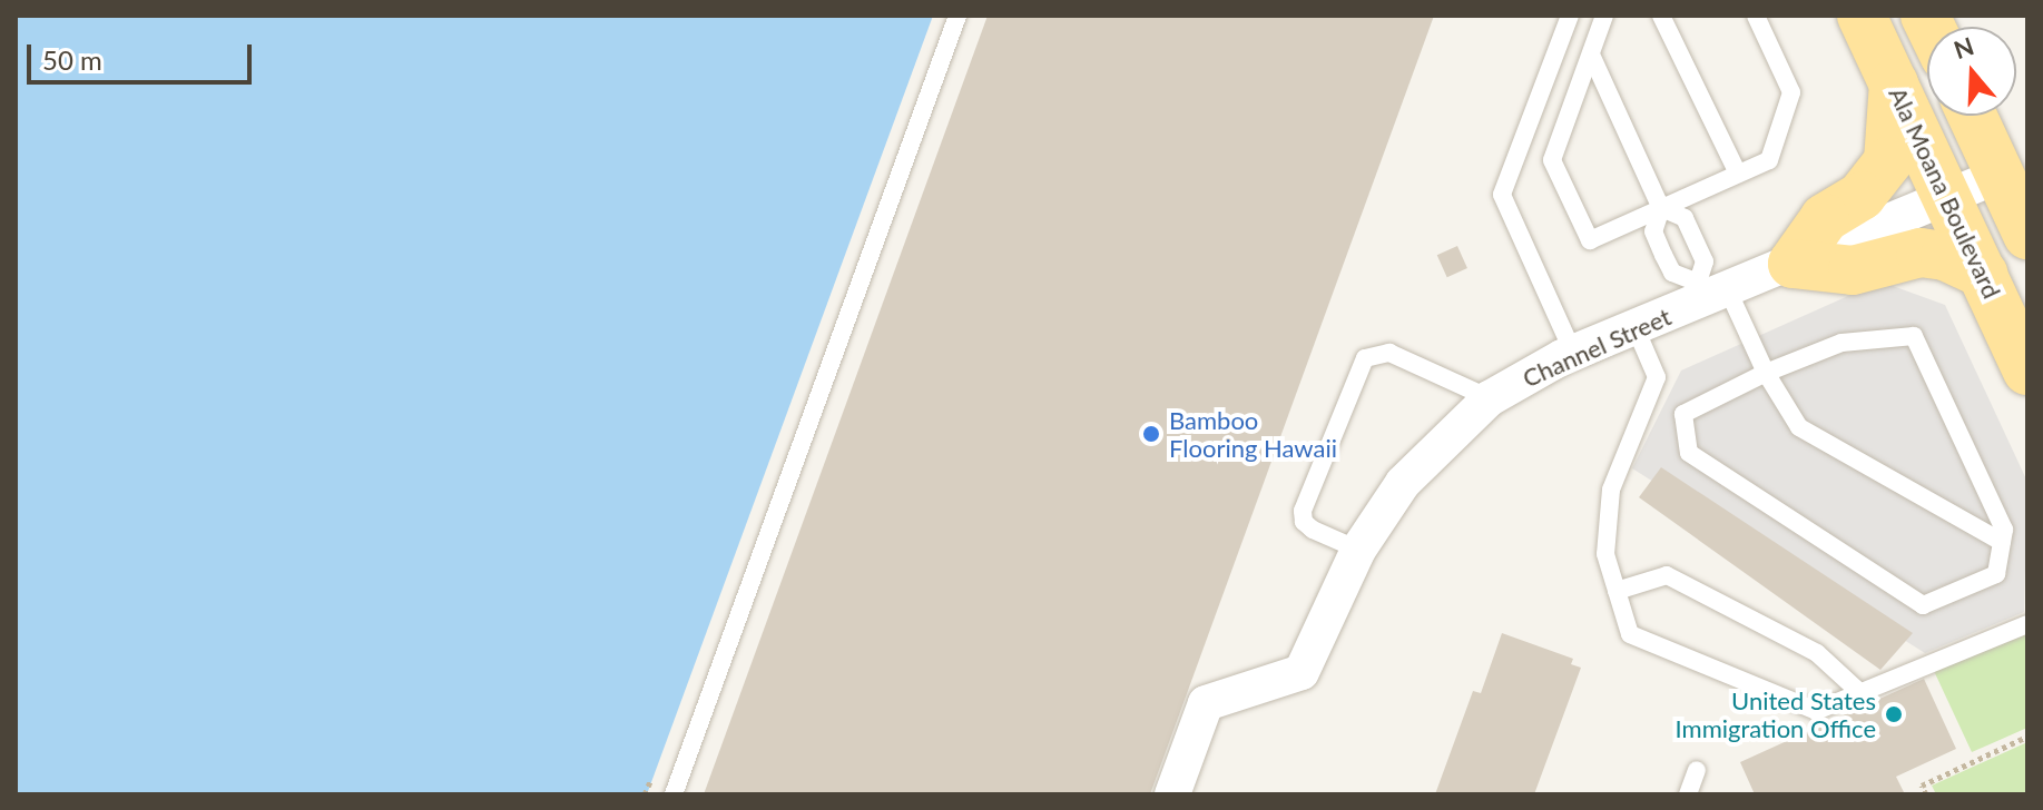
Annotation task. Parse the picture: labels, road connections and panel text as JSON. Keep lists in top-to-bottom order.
{
  "streets": {
    "main road": ["Ala Moana Boulevard"],
    "street": ["Channel Street"]
  },
  "crossings": [
    ["Ala Moana Boulevard", "Channel Street"]
  ],
  "places": ["Bamboo Flooring Hawaii", "United States Immigration Office"],
  "scale_bar": "50 m",
  "north": "top"
}
